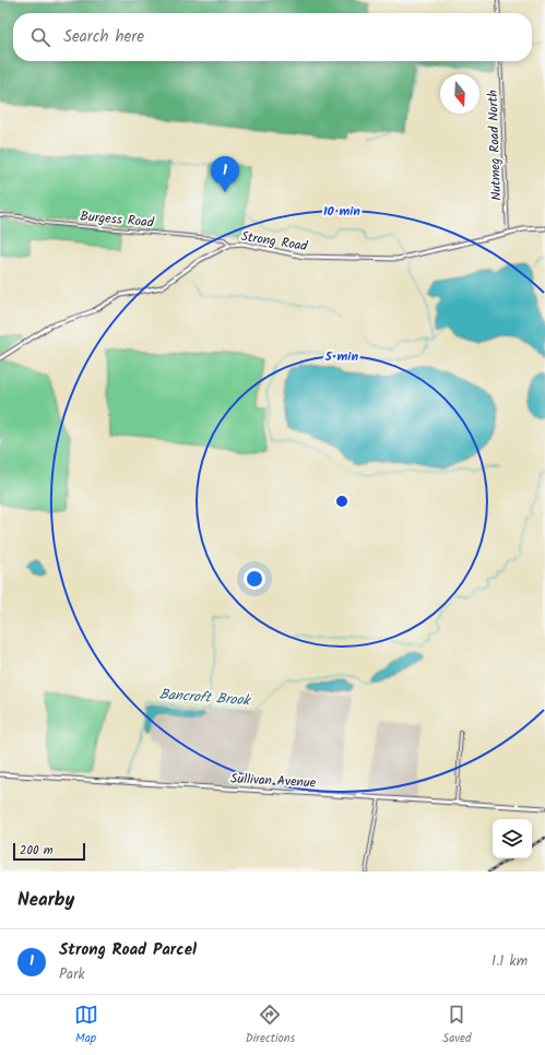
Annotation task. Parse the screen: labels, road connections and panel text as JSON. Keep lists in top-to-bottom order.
{
  "streets": {
    "street": [
      "Nutmeg Road North",
      "Burgess Road",
      "Strong Road",
      "Sullivan Avenue"
    ]
  },
  "crossings": [
    ["Nutmeg Road North", "Strong Road"],
    ["Burgess Road", "Strong Road"]
  ],
  "water": ["Bancroft Brook"],
  "scale_bar": "200 m",
  "north": "bottom",
  "page": {
    "search": "Search here",
    "pins": "1",
    "scale": "200 m",
    "heading": "Nearby",
    "list": [
      {
        "mark": "1",
        "name": "Strong Road Parcel",
        "note": "Park",
        "value": "1.1 km"
      }
    ],
    "nav": ["Map", "Directions", "Saved"]
  },
  "rings": ["10 min", "5 min"]
}
